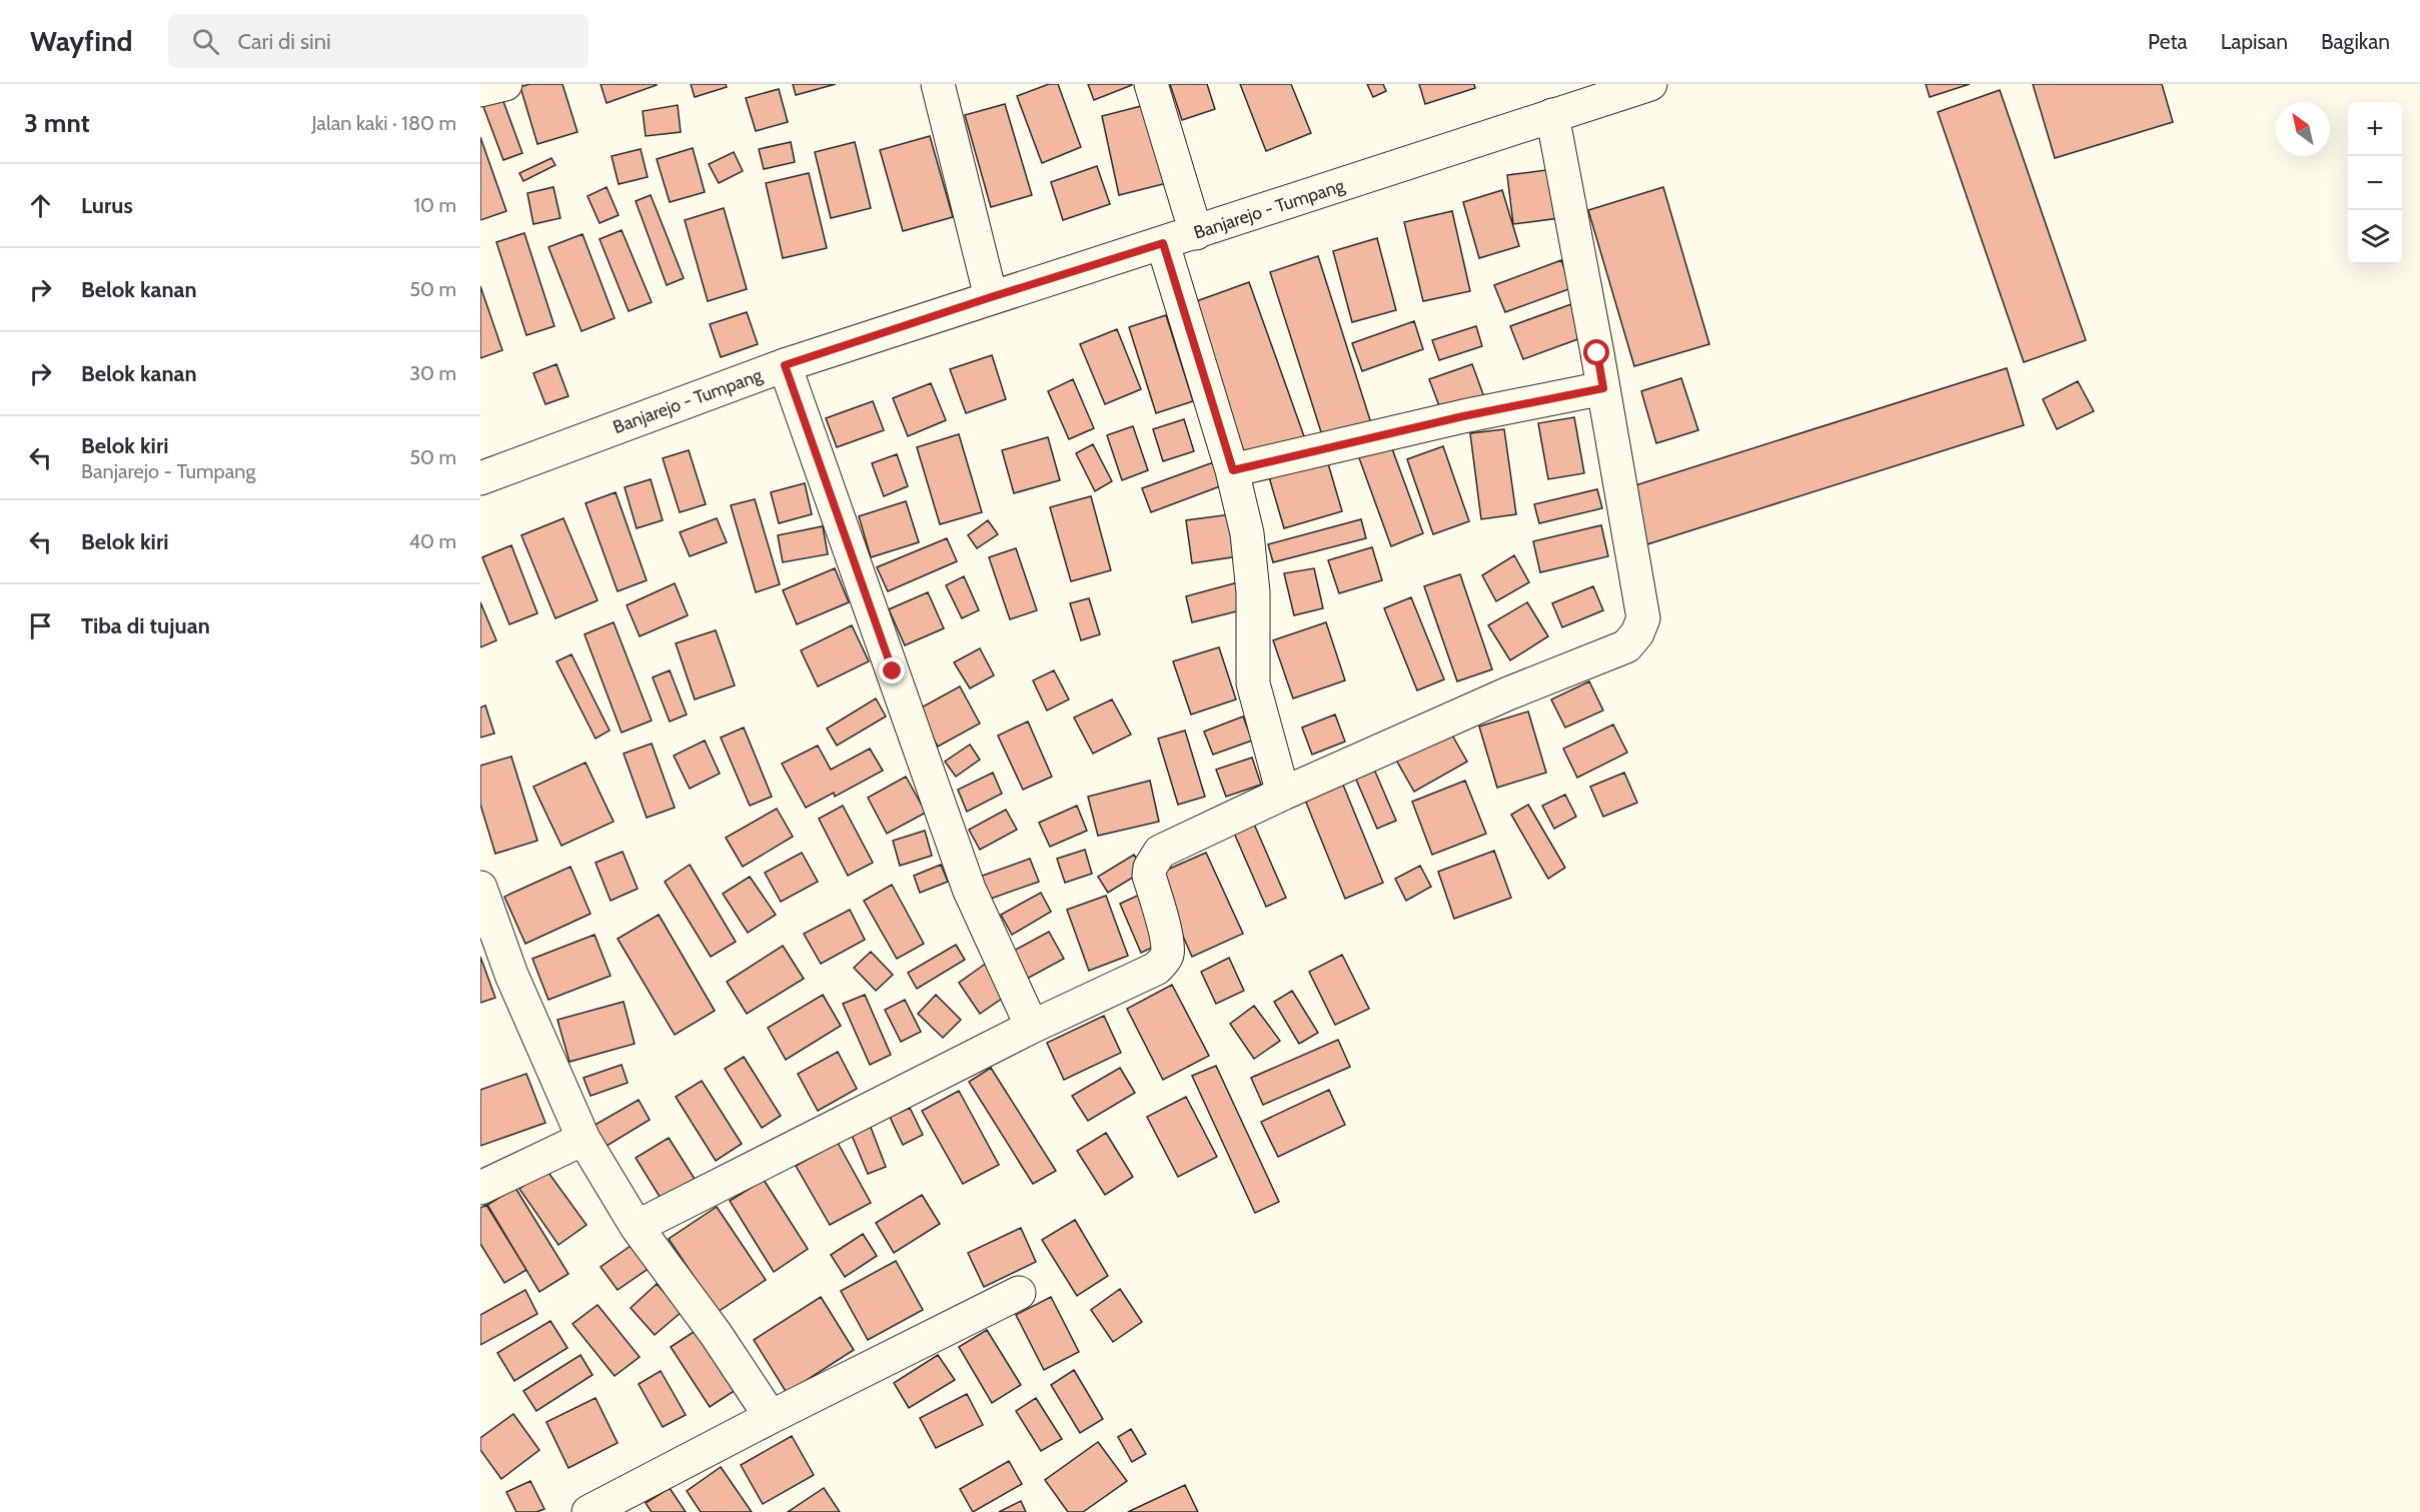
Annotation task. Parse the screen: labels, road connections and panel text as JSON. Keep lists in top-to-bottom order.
{
  "streets": {
    "street": ["Banjarejo - Tumpang"]
  },
  "north": "top left",
  "page": {
    "header": "Wayfind",
    "search": "Cari di sini",
    "nav": ["Peta", "Lapisan", "Bagikan"],
    "heading": ["3 mnt", "Jalan kaki · 180 m"],
    "map_buttons": ["+", "−"],
    "list": [
      ["Lurus", "10 m"],
      ["Belok kanan", "50 m"],
      ["Belok kanan", "30 m"],
      ["Belok kiri", "Banjarejo - Tumpang", "50 m"],
      ["Belok kiri", "40 m"],
      "Tiba di tujuan"
    ]
  }
}
